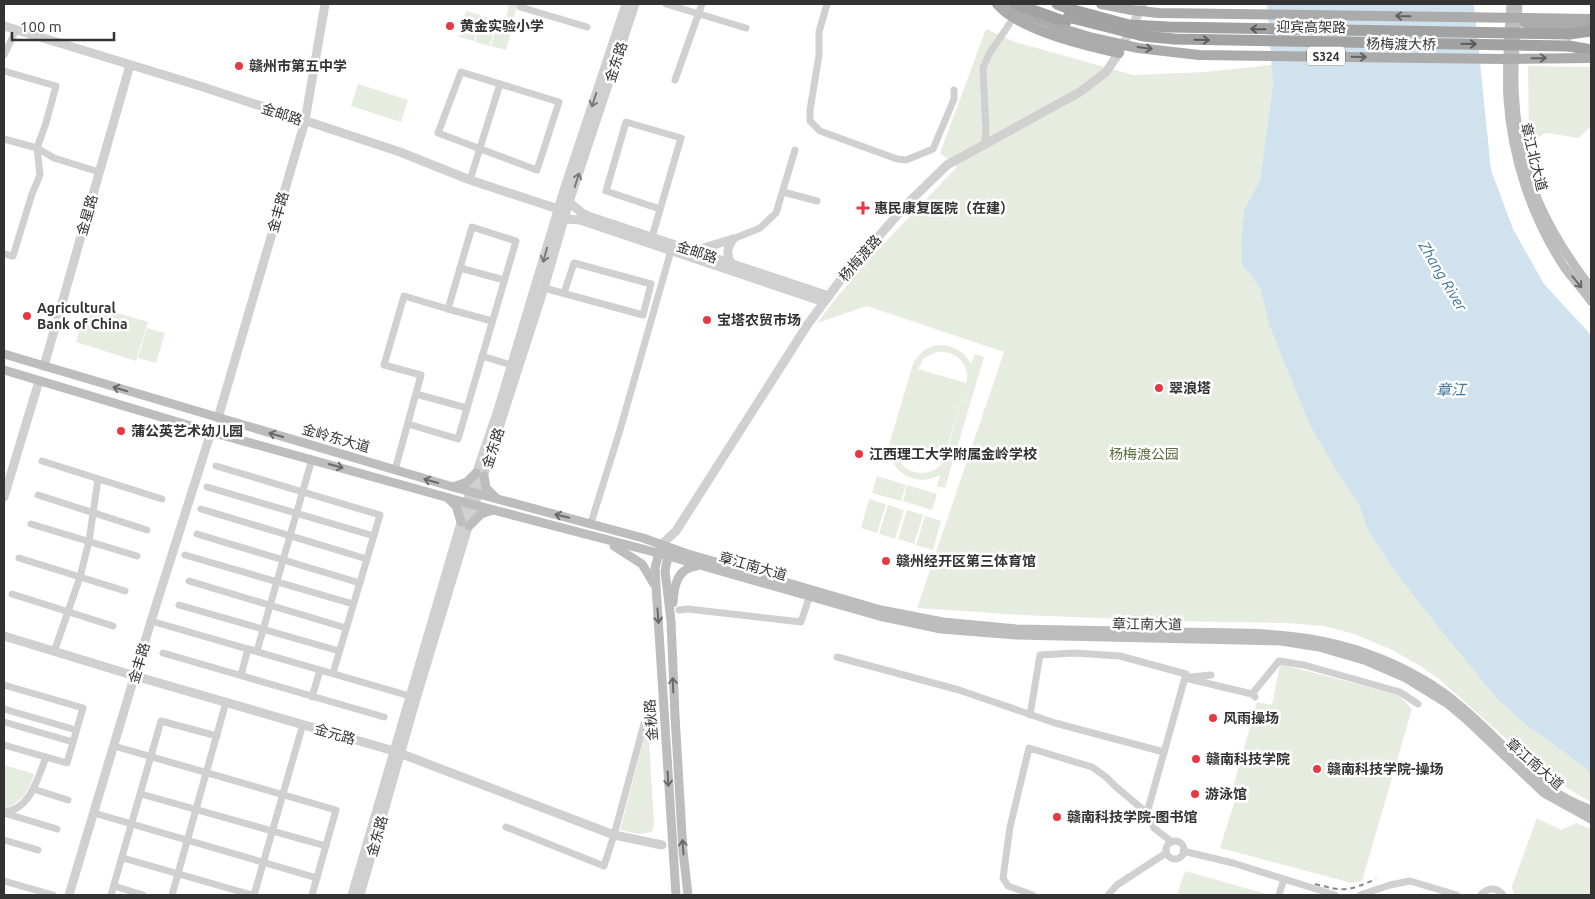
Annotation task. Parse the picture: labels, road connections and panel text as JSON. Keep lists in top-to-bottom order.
{
  "streets": {
    "highway": ["迎宾高架路"],
    "main road": [
      "杨梅渡大桥",
      "S324",
      "章江北大道",
      "金岭东大道",
      "章江南大道",
      "金秋路"
    ],
    "street": [
      "金东路",
      "金邮路",
      "金丰路",
      "金星路",
      "杨梅渡路",
      "金元路"
    ]
  },
  "crossings": [
    ["杨梅渡大桥", "S324"],
    ["金东路", "金邮路"],
    ["金东路", "金岭东大道"],
    ["金东路", "金元路"],
    ["金邮路", "金丰路"],
    ["金邮路", "金星路"],
    ["金邮路", "杨梅渡路"],
    ["金丰路", "金岭东大道"],
    ["金丰路", "金元路"],
    ["金星路", "金岭东大道"],
    ["杨梅渡路", "金岭东大道"],
    ["杨梅渡路", "章江南大道"],
    ["杨梅渡路", "金秋路"],
    ["金岭东大道", "章江南大道"],
    ["金岭东大道", "金秋路"],
    ["章江南大道", "金秋路"]
  ],
  "water": ["Zhang River", "章江"],
  "parks": ["杨梅渡公园"],
  "places": {
    "other": [
      "黄金实验小学",
      "赣州市第五中学",
      "Agricultural Bank of China",
      "宝塔农贸市场",
      "翠浪塔",
      "蒲公英艺术幼儿园",
      "江西理工大学附属金岭学校",
      "赣州经开区第三体育馆",
      "风雨操场",
      "赣南科技学院",
      "赣南科技学院-操场",
      "游泳馆",
      "赣南科技学院-图书馆"
    ],
    "health": ["惠民康复医院（在建）"]
  },
  "scale_bar": "100 m"
}
